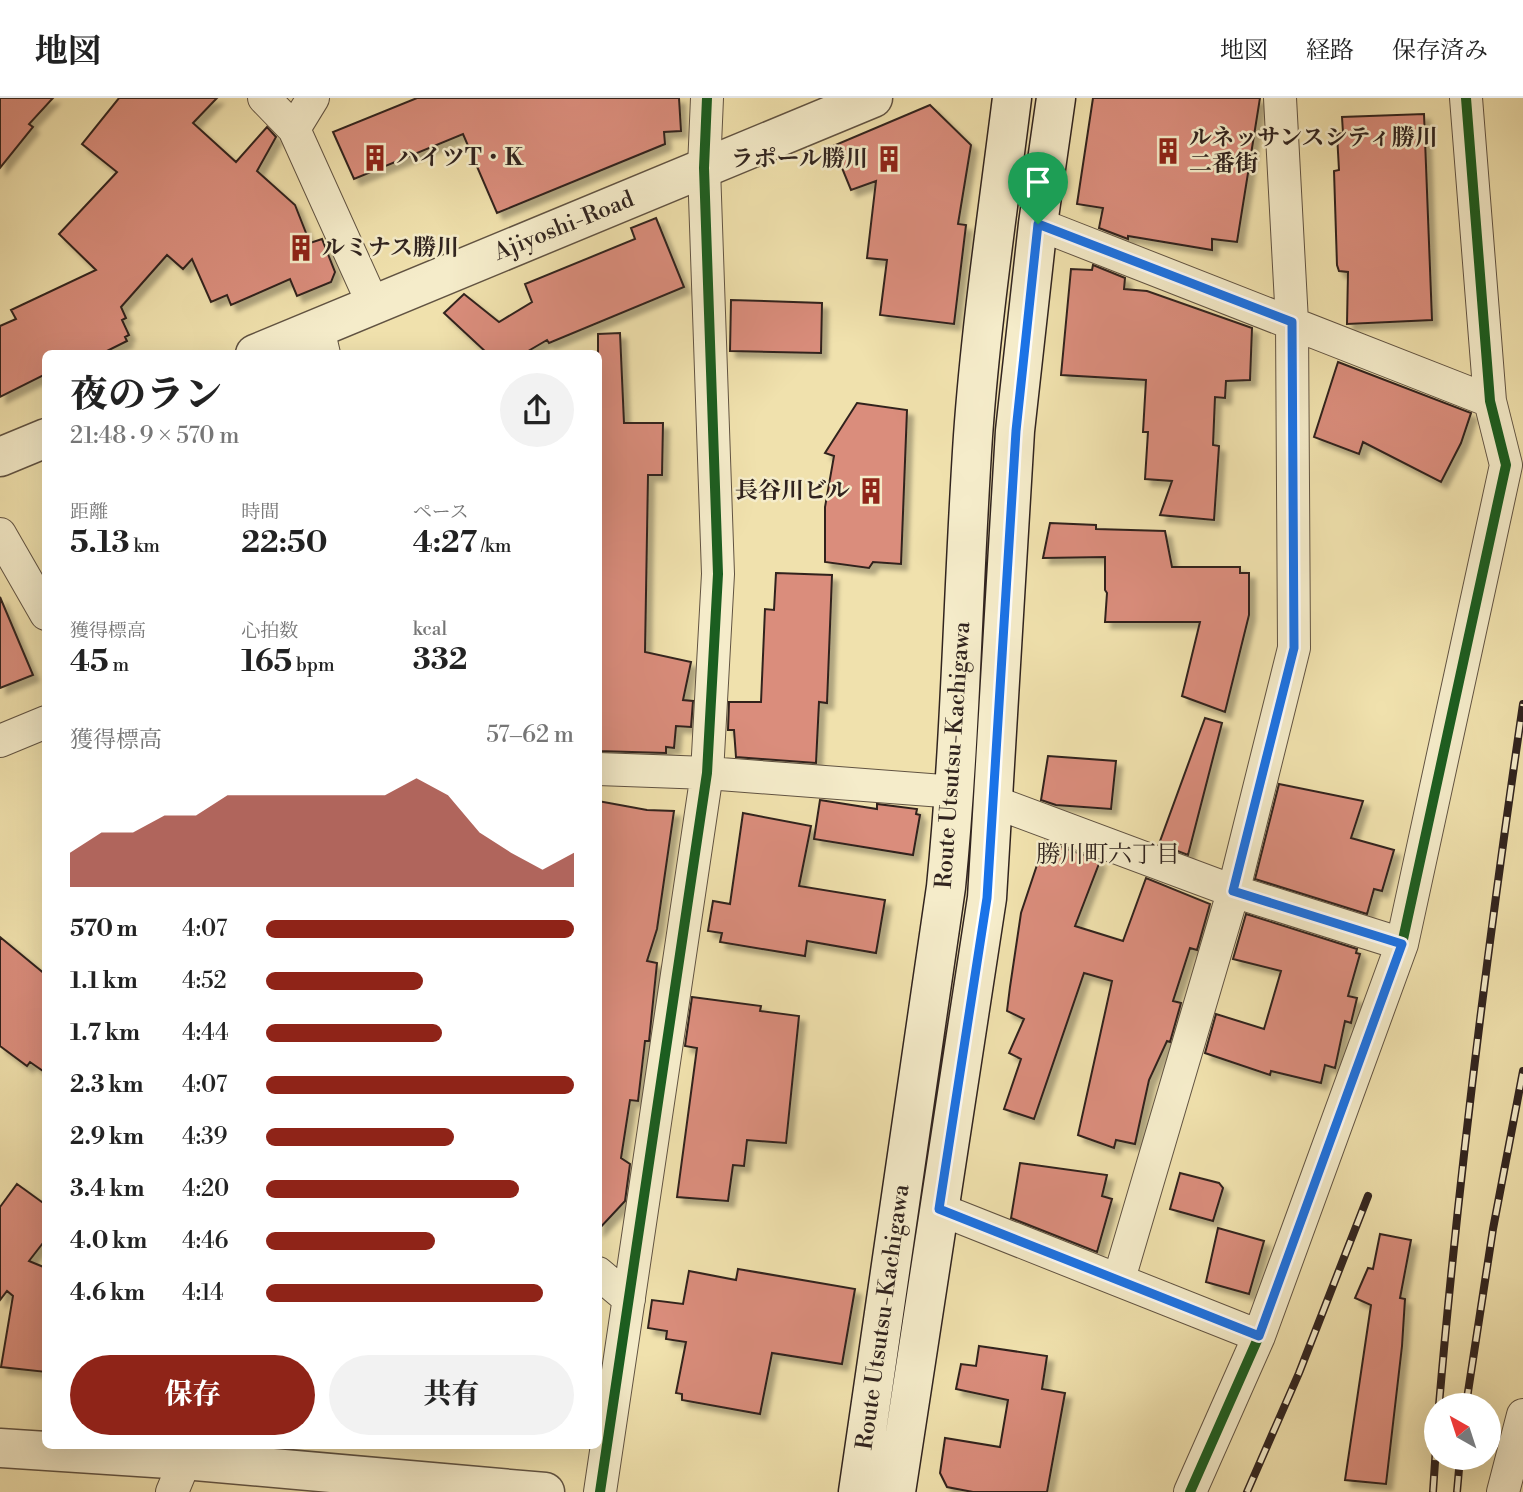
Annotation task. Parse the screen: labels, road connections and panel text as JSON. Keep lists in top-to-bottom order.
{
  "streets": {
    "main road": ["Ajiyoshi-Road", "Route Utsutsu-Kachigawa"]
  },
  "districts": ["勝川町六丁目"],
  "places": {
    "building": [
      "ルネッサンスシティ勝川 二番街",
      "ハイツT・K",
      "ラポール勝川",
      "ルミナス勝川",
      "長谷川ビル"
    ]
  },
  "north": "top left",
  "page": {
    "header": "地図",
    "nav": ["地図", "経路", "保存済み"],
    "heading": ["夜のラン", "21:48 · 9 × 570 m"],
    "stats": [
      ["距離", "5.13 km"],
      ["時間", "22:50"],
      ["ペース", "4:27 /km"],
      ["獲得標高", "45 m"],
      ["心拍数", "165 bpm"],
      ["kcal", "332"]
    ],
    "chart": ["獲得標高", "57–62 m"],
    "list": [
      {
        "name": "570 m",
        "note": "4:07"
      },
      {
        "name": "1.1 km",
        "note": "4:52"
      },
      {
        "name": "1.7 km",
        "note": "4:44"
      },
      {
        "name": "2.3 km",
        "note": "4:07"
      },
      {
        "name": "2.9 km",
        "note": "4:39"
      },
      {
        "name": "3.4 km",
        "note": "4:20"
      },
      {
        "name": "4.0 km",
        "note": "4:46"
      },
      {
        "name": "4.6 km",
        "note": "4:14"
      }
    ],
    "buttons": ["保存", "共有"]
  }
}
